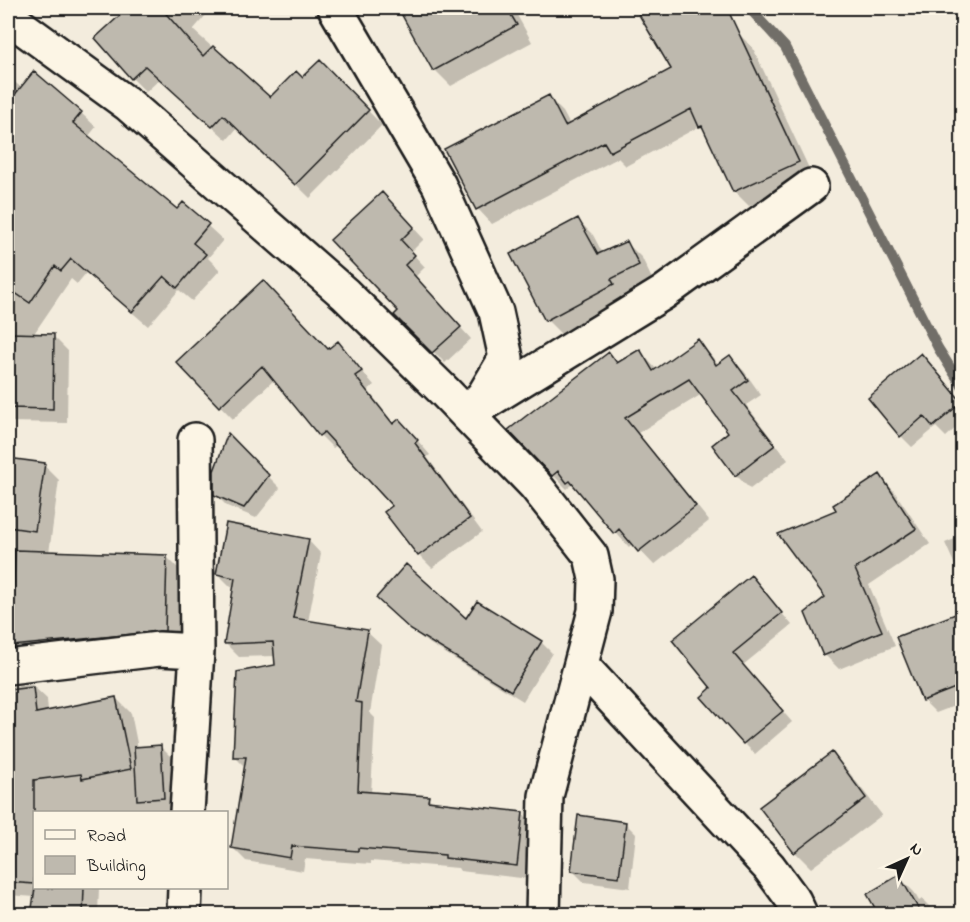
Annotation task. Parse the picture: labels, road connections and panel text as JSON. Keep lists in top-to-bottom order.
{
  "legend": ["Road", "Building"],
  "north": "top right"
}
